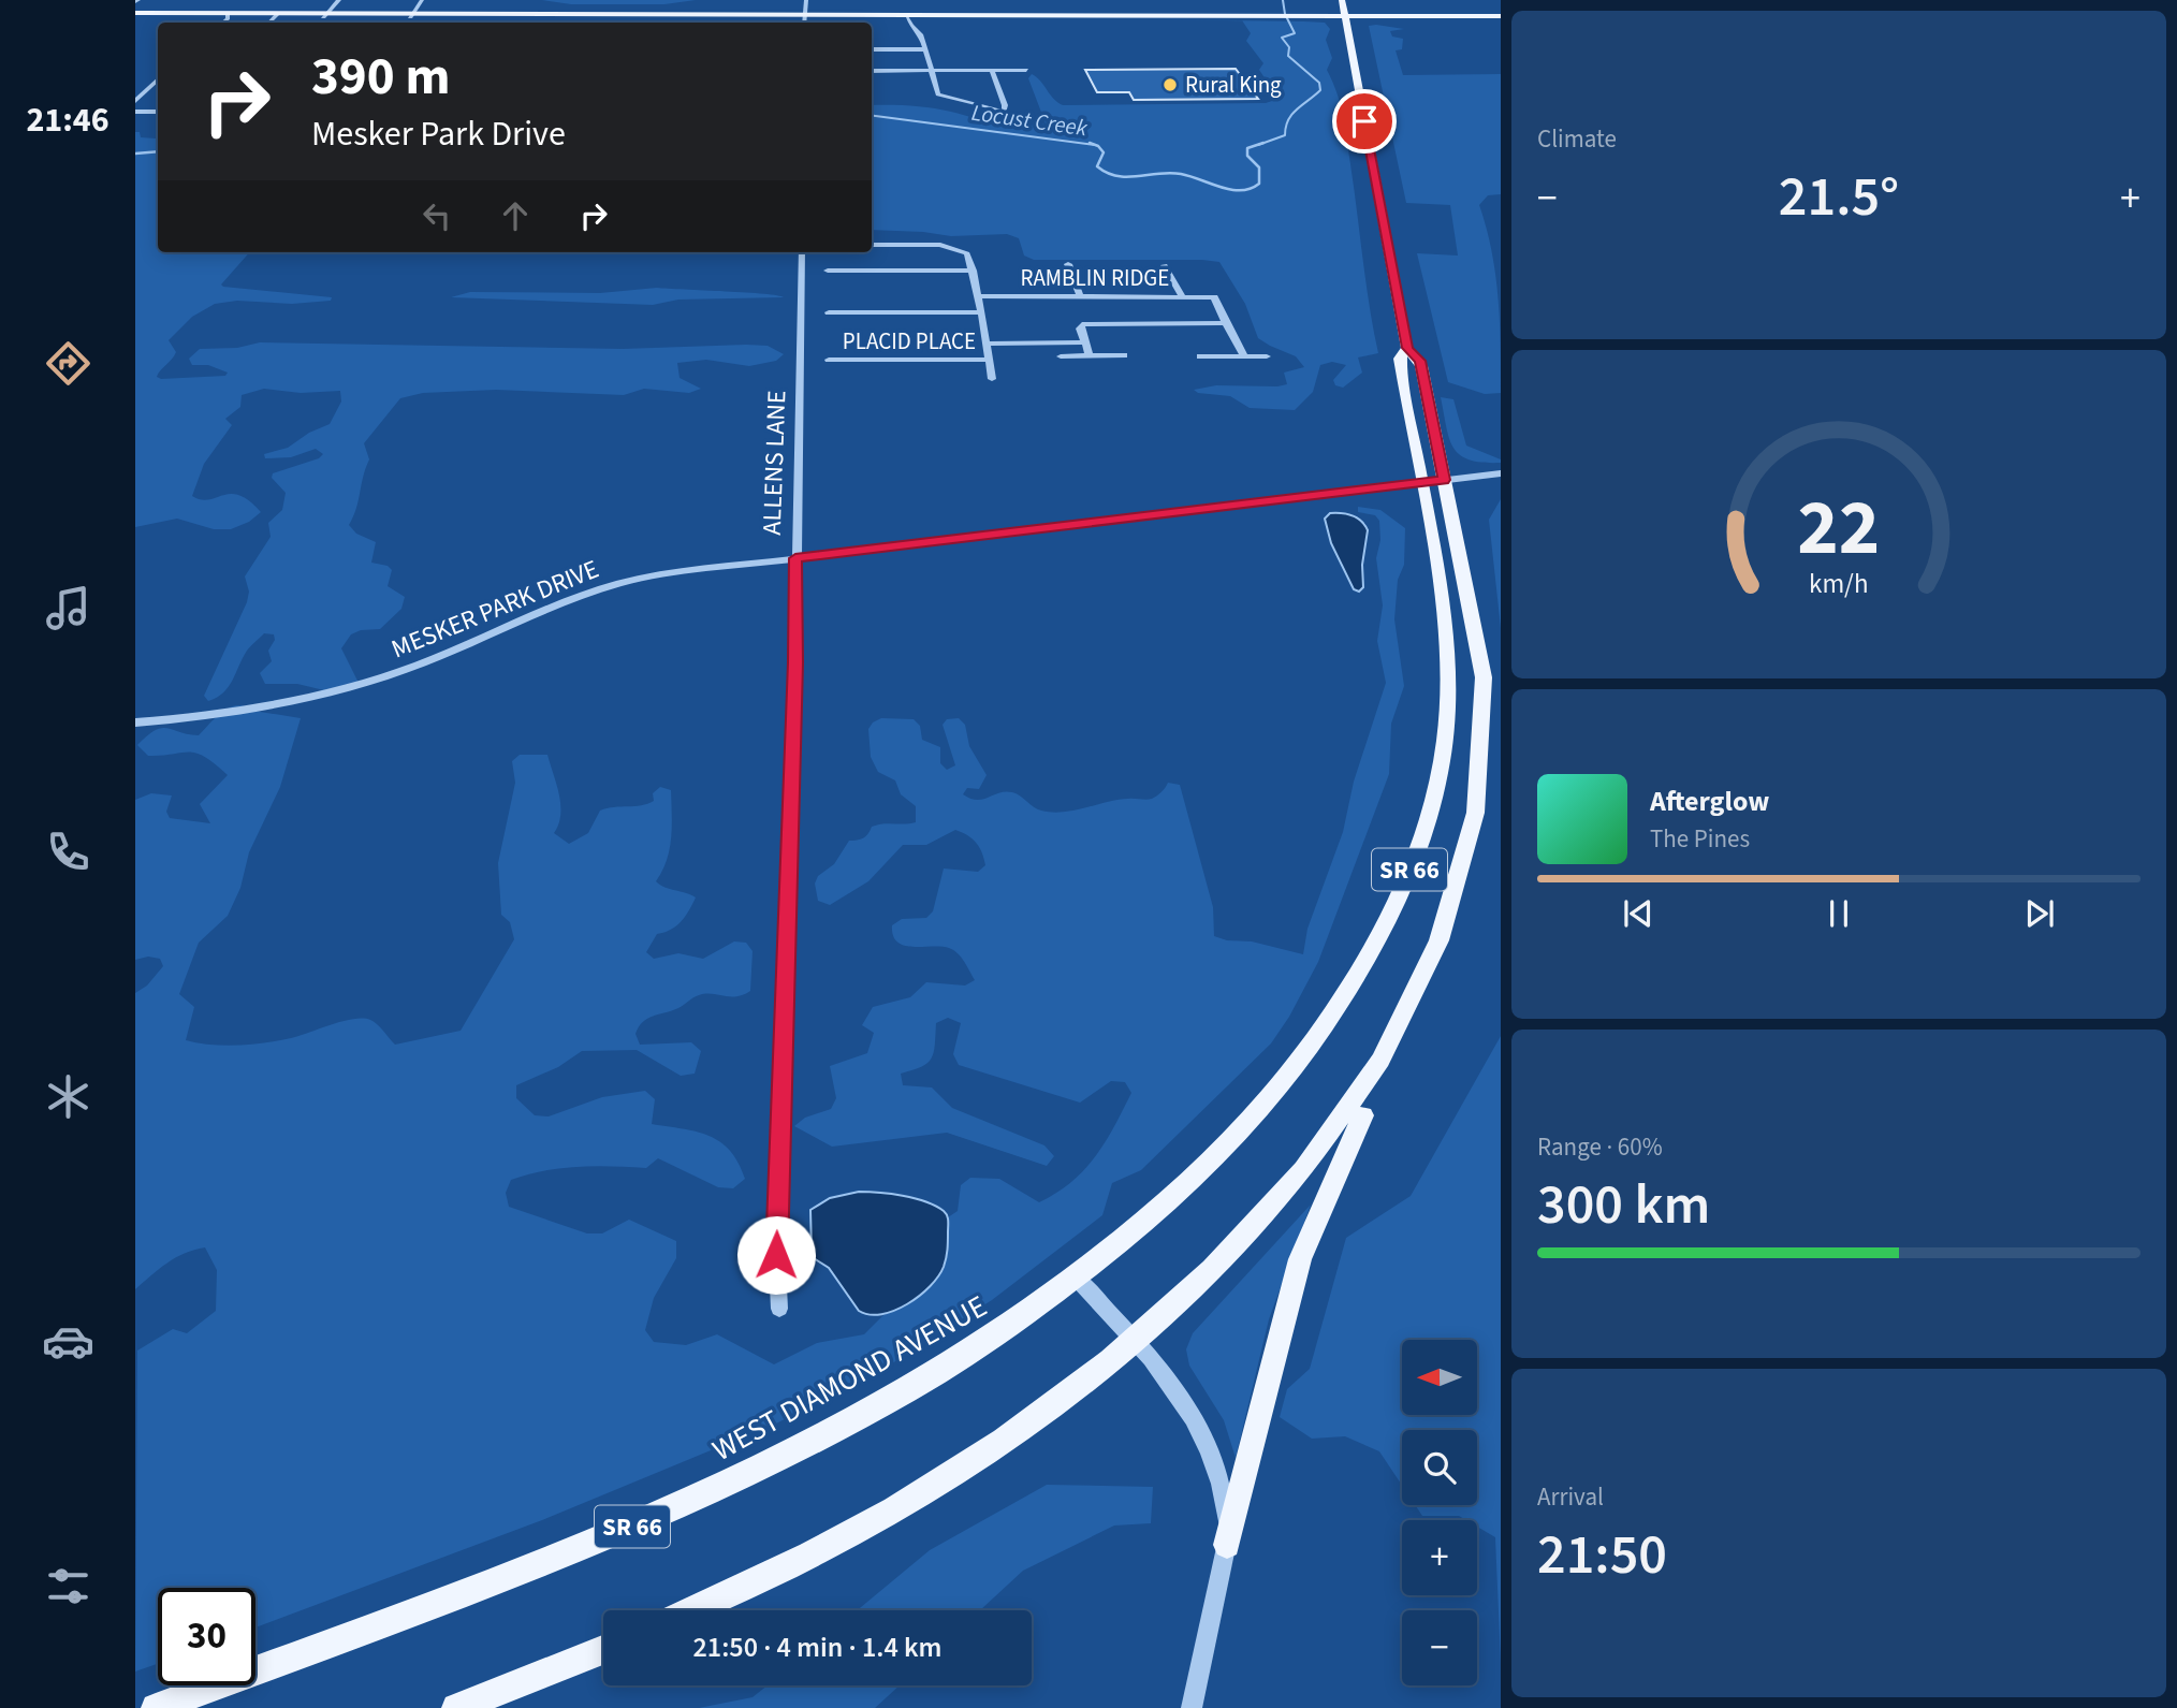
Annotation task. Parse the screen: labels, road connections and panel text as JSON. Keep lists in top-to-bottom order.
{
  "streets": {
    "main road": ["SR 66", "WEST DIAMOND AVENUE"],
    "street": [
      "RAMBLIN RIDGE",
      "PLACID PLACE",
      "ALLENS LANE",
      "MESKER PARK DRIVE"
    ]
  },
  "crossings": [
    ["ALLENS LANE", "MESKER PARK DRIVE"],
    ["MESKER PARK DRIVE", "WEST DIAMOND AVENUE"]
  ],
  "water": ["Locust Creek"],
  "places": ["Rural King"],
  "north": "left",
  "page": {
    "tabs": "21:46",
    "tile": [
      "Climate",
      ["Range · 60%", "300 km"],
      ["Arrival", "21:50"]
    ],
    "turn": ["390 m", "Mesker Park Drive"],
    "heat": ["−", "21.5°", "+"],
    "song": ["Afterglow", "The Pines"],
    "map_buttons": ["+", "−"],
    "limit": "30",
    "trip": "21:50 · 4 min · 1.4 km",
    "gauge": ["22", "km/h"]
  }
}
